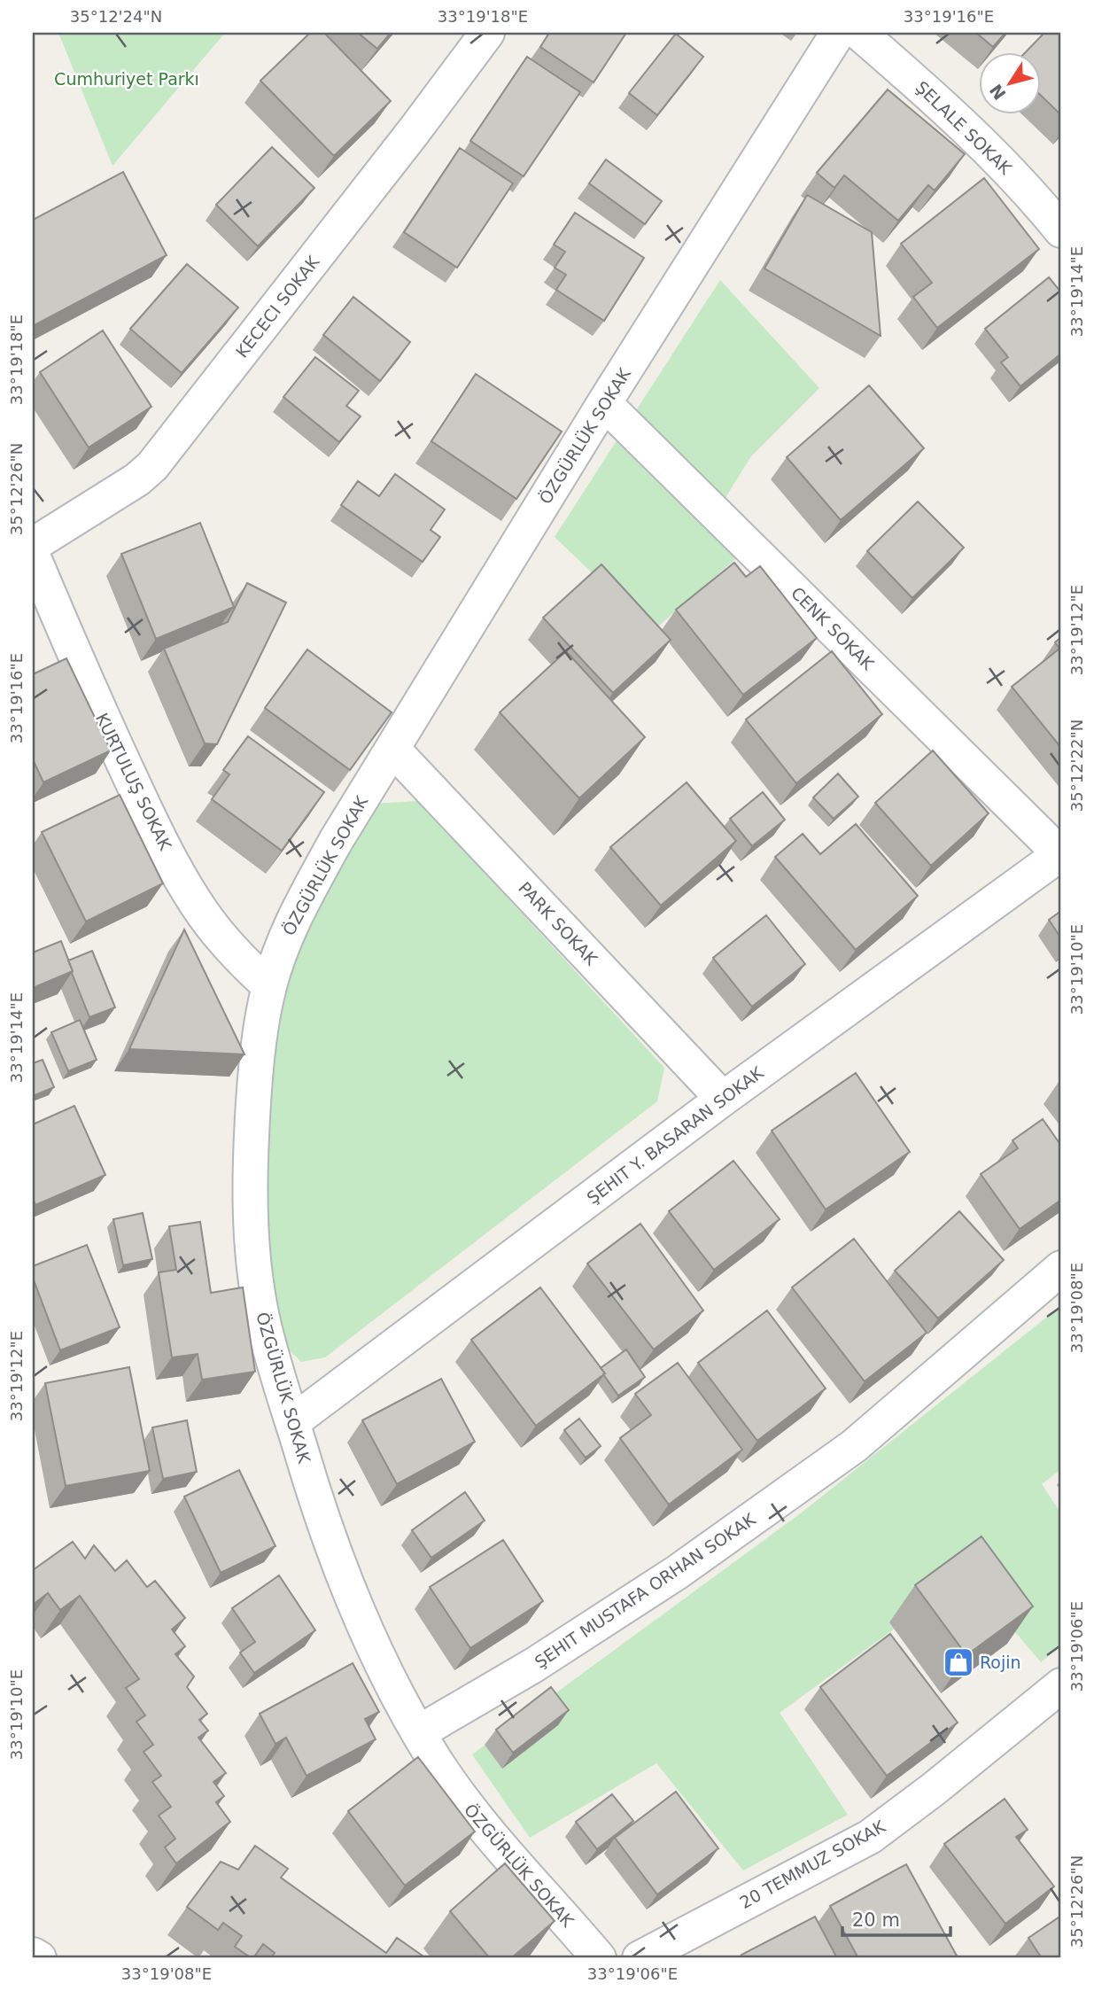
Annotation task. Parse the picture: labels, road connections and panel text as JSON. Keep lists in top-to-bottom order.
{
  "streets": {
    "street": [
      "ŞELALE SOKAK",
      "KECECI SOKAK",
      "ÖZGÜRLÜK SOKAK",
      "CENK SOKAK",
      "KURTULUŞ SOKAK",
      "PARK SOKAK",
      "ŞEHIT Y. BASARAN SOKAK",
      "ŞEHIT MUSTAFA ORHAN SOKAK",
      "20 TEMMUZ SOKAK"
    ]
  },
  "crossings": [
    ["ÖZGÜRLÜK SOKAK", "CENK SOKAK"],
    ["ÖZGÜRLÜK SOKAK", "KURTULUŞ SOKAK"],
    ["ÖZGÜRLÜK SOKAK", "PARK SOKAK"],
    ["ÖZGÜRLÜK SOKAK", "ŞEHIT Y. BASARAN SOKAK"],
    ["ÖZGÜRLÜK SOKAK", "ŞEHIT MUSTAFA ORHAN SOKAK"],
    ["CENK SOKAK", "ŞEHIT Y. BASARAN SOKAK"],
    ["PARK SOKAK", "ŞEHIT Y. BASARAN SOKAK"]
  ],
  "parks": ["Cumhuriyet Parkı"],
  "places": {
    "shop": ["Rojin"]
  },
  "scale_bar": "20 m",
  "north": "bottom left",
  "coordinates": [
    "35°12'24\"N",
    "33°19'18\"E",
    "33°19'16\"E",
    "33°19'14\"E",
    "35°12'26\"N",
    "33°19'12\"E",
    "35°12'22\"N",
    "33°19'10\"E",
    "33°19'08\"E",
    "33°19'06\"E"
  ]
}
